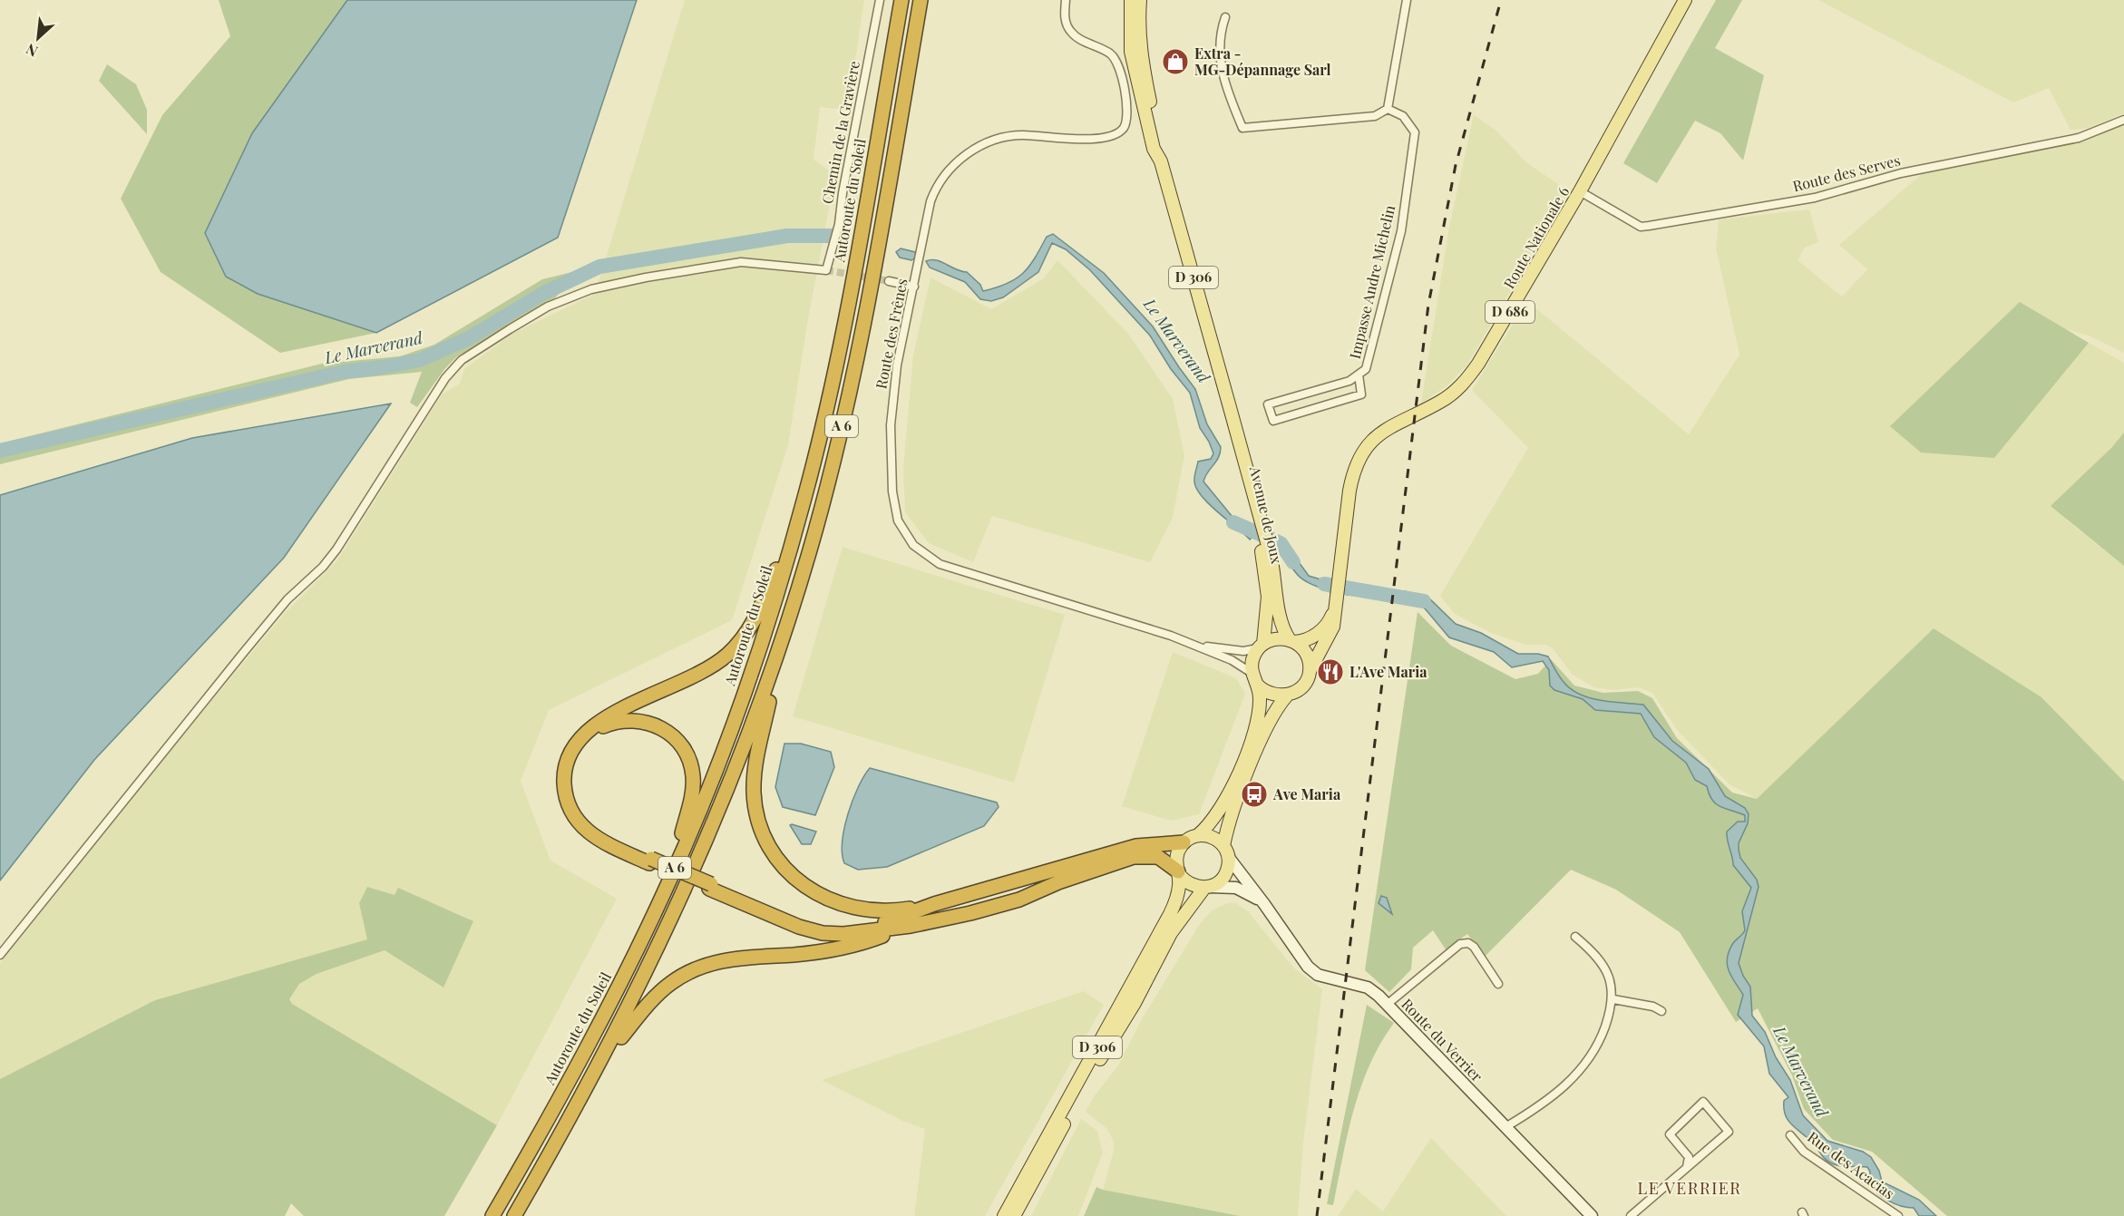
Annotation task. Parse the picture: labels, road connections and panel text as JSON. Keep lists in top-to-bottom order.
{
  "streets": {
    "highway": ["Autoroute du Soleil", "A 6"],
    "main road": [
      "Route Nationale 6",
      "D 306",
      "D 686",
      "Avenue de Joux",
      "Route du Verrier"
    ],
    "street": [
      "Chemin de la Gravière",
      "Route des Serves",
      "Impasse Andre Michelin",
      "Route des Frênes",
      "Rue des Acacias"
    ]
  },
  "crossings": [
    ["Route des Serves", "Route Nationale 6"],
    ["Route Nationale 6", "Route des Frênes"],
    ["Route Nationale 6", "Avenue de Joux"],
    ["D 306", "Route du Verrier"],
    ["Route des Frênes", "Avenue de Joux"]
  ],
  "districts": ["LE VERRIER"],
  "water": ["Le Marverand"],
  "places": {
    "shop": ["Extra - MG-Dépannage Sarl"],
    "restaurant": ["L'Ave Maria"],
    "bus stop": ["Ave Maria"]
  },
  "north": "bottom left"
}
